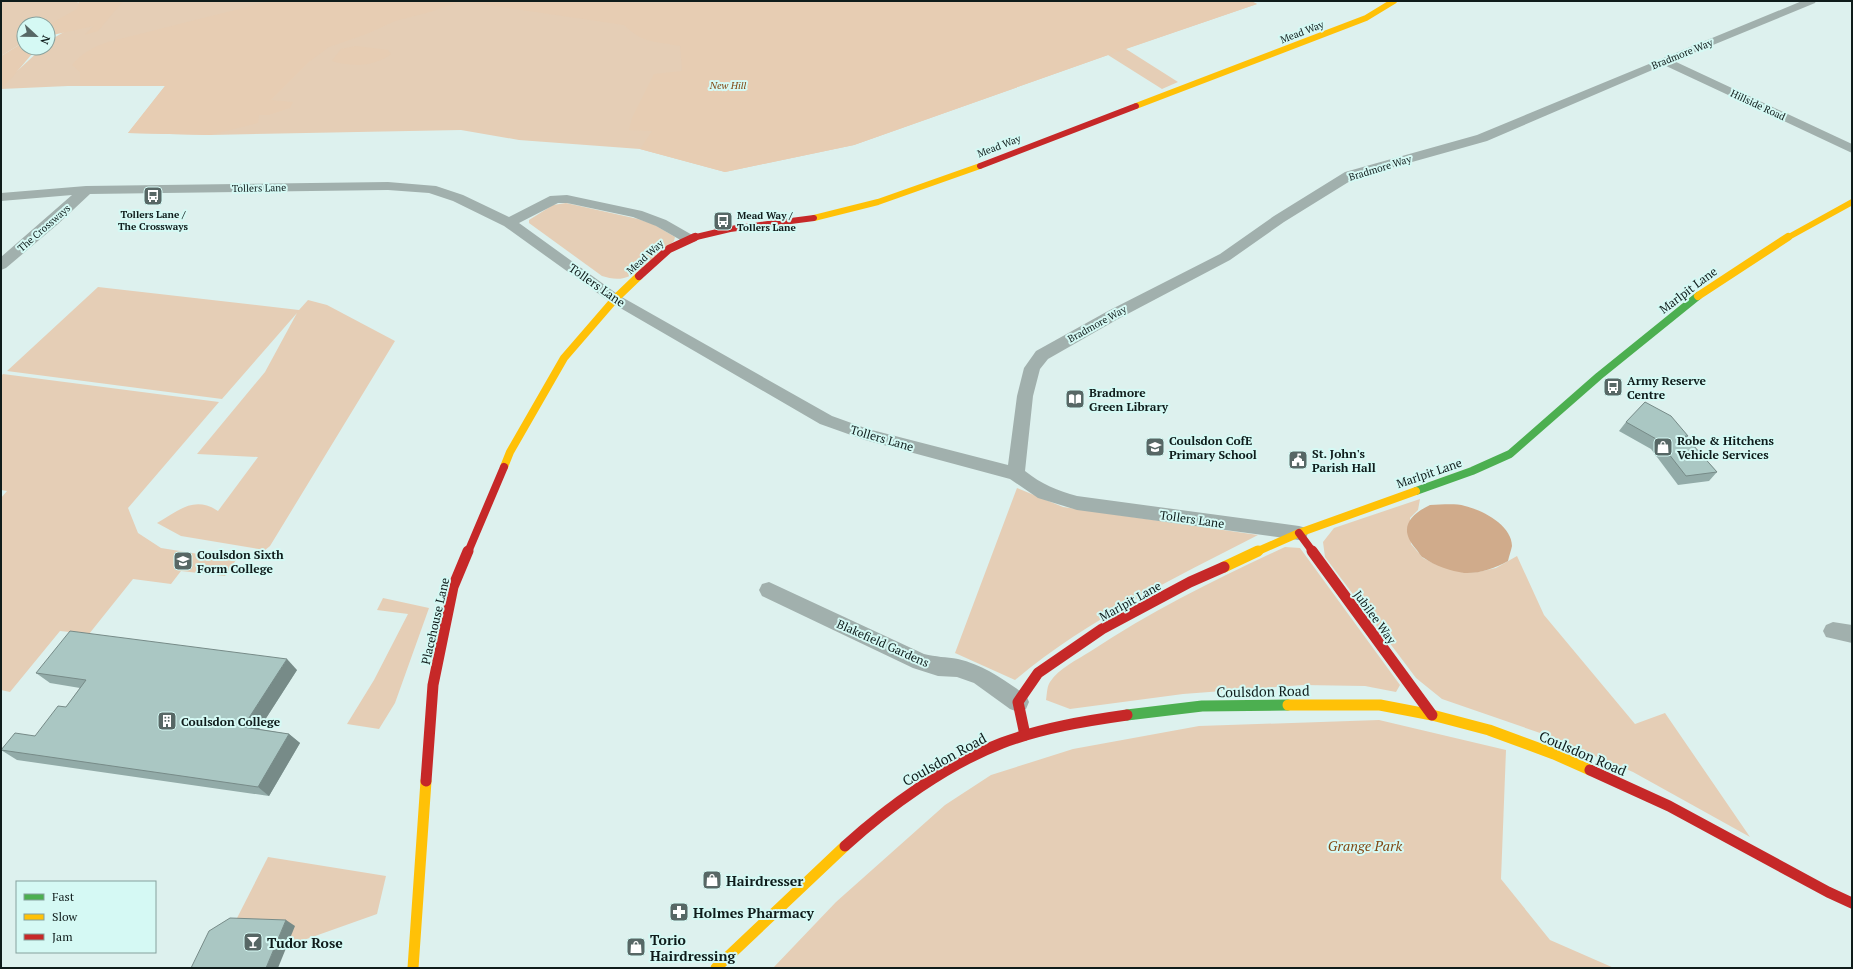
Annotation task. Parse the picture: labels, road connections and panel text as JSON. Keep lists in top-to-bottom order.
{
  "streets": {
    "street": [
      "Mead Way",
      "Bradmore Way",
      "Hillside Road",
      "Tollers Lane",
      "The Crossways",
      "Marlpit Lane",
      "Jubilee Way",
      "Placehouse Lane",
      "Blakefield Gardens",
      "Coulsdon Road"
    ]
  },
  "crossings": [
    ["Mead Way", "Tollers Lane"],
    ["Mead Way", "Placehouse Lane"],
    ["Bradmore Way", "Hillside Road"],
    ["Bradmore Way", "Tollers Lane"],
    ["Tollers Lane", "The Crossways"],
    ["Tollers Lane", "Marlpit Lane"],
    ["Tollers Lane", "Jubilee Way"],
    ["Tollers Lane", "Placehouse Lane"],
    ["Marlpit Lane", "Jubilee Way"],
    ["Marlpit Lane", "Blakefield Gardens"],
    ["Jubilee Way", "Coulsdon Road"]
  ],
  "parks": ["New Hill", "Grange Park"],
  "places": {
    "bus stop": ["Tollers Lane / The Crossways", "Mead Way / Tollers Lane", "Army Reserve Centre"],
    "library": ["Bradmore Green Library"],
    "school or university": ["Coulsdon CofE Primary School", "Coulsdon Sixth Form College"],
    "shop": ["Robe & Hitchens Vehicle Services", "Hairdresser", "Torio Hairdressing"],
    "public building": ["St. John's Parish Hall"],
    "building": ["Coulsdon College"],
    "pharmacy": ["Holmes Pharmacy"],
    "bar": ["Tudor Rose"]
  },
  "legend": ["Fast", "Slow", "Jam"],
  "north": "right"
}
